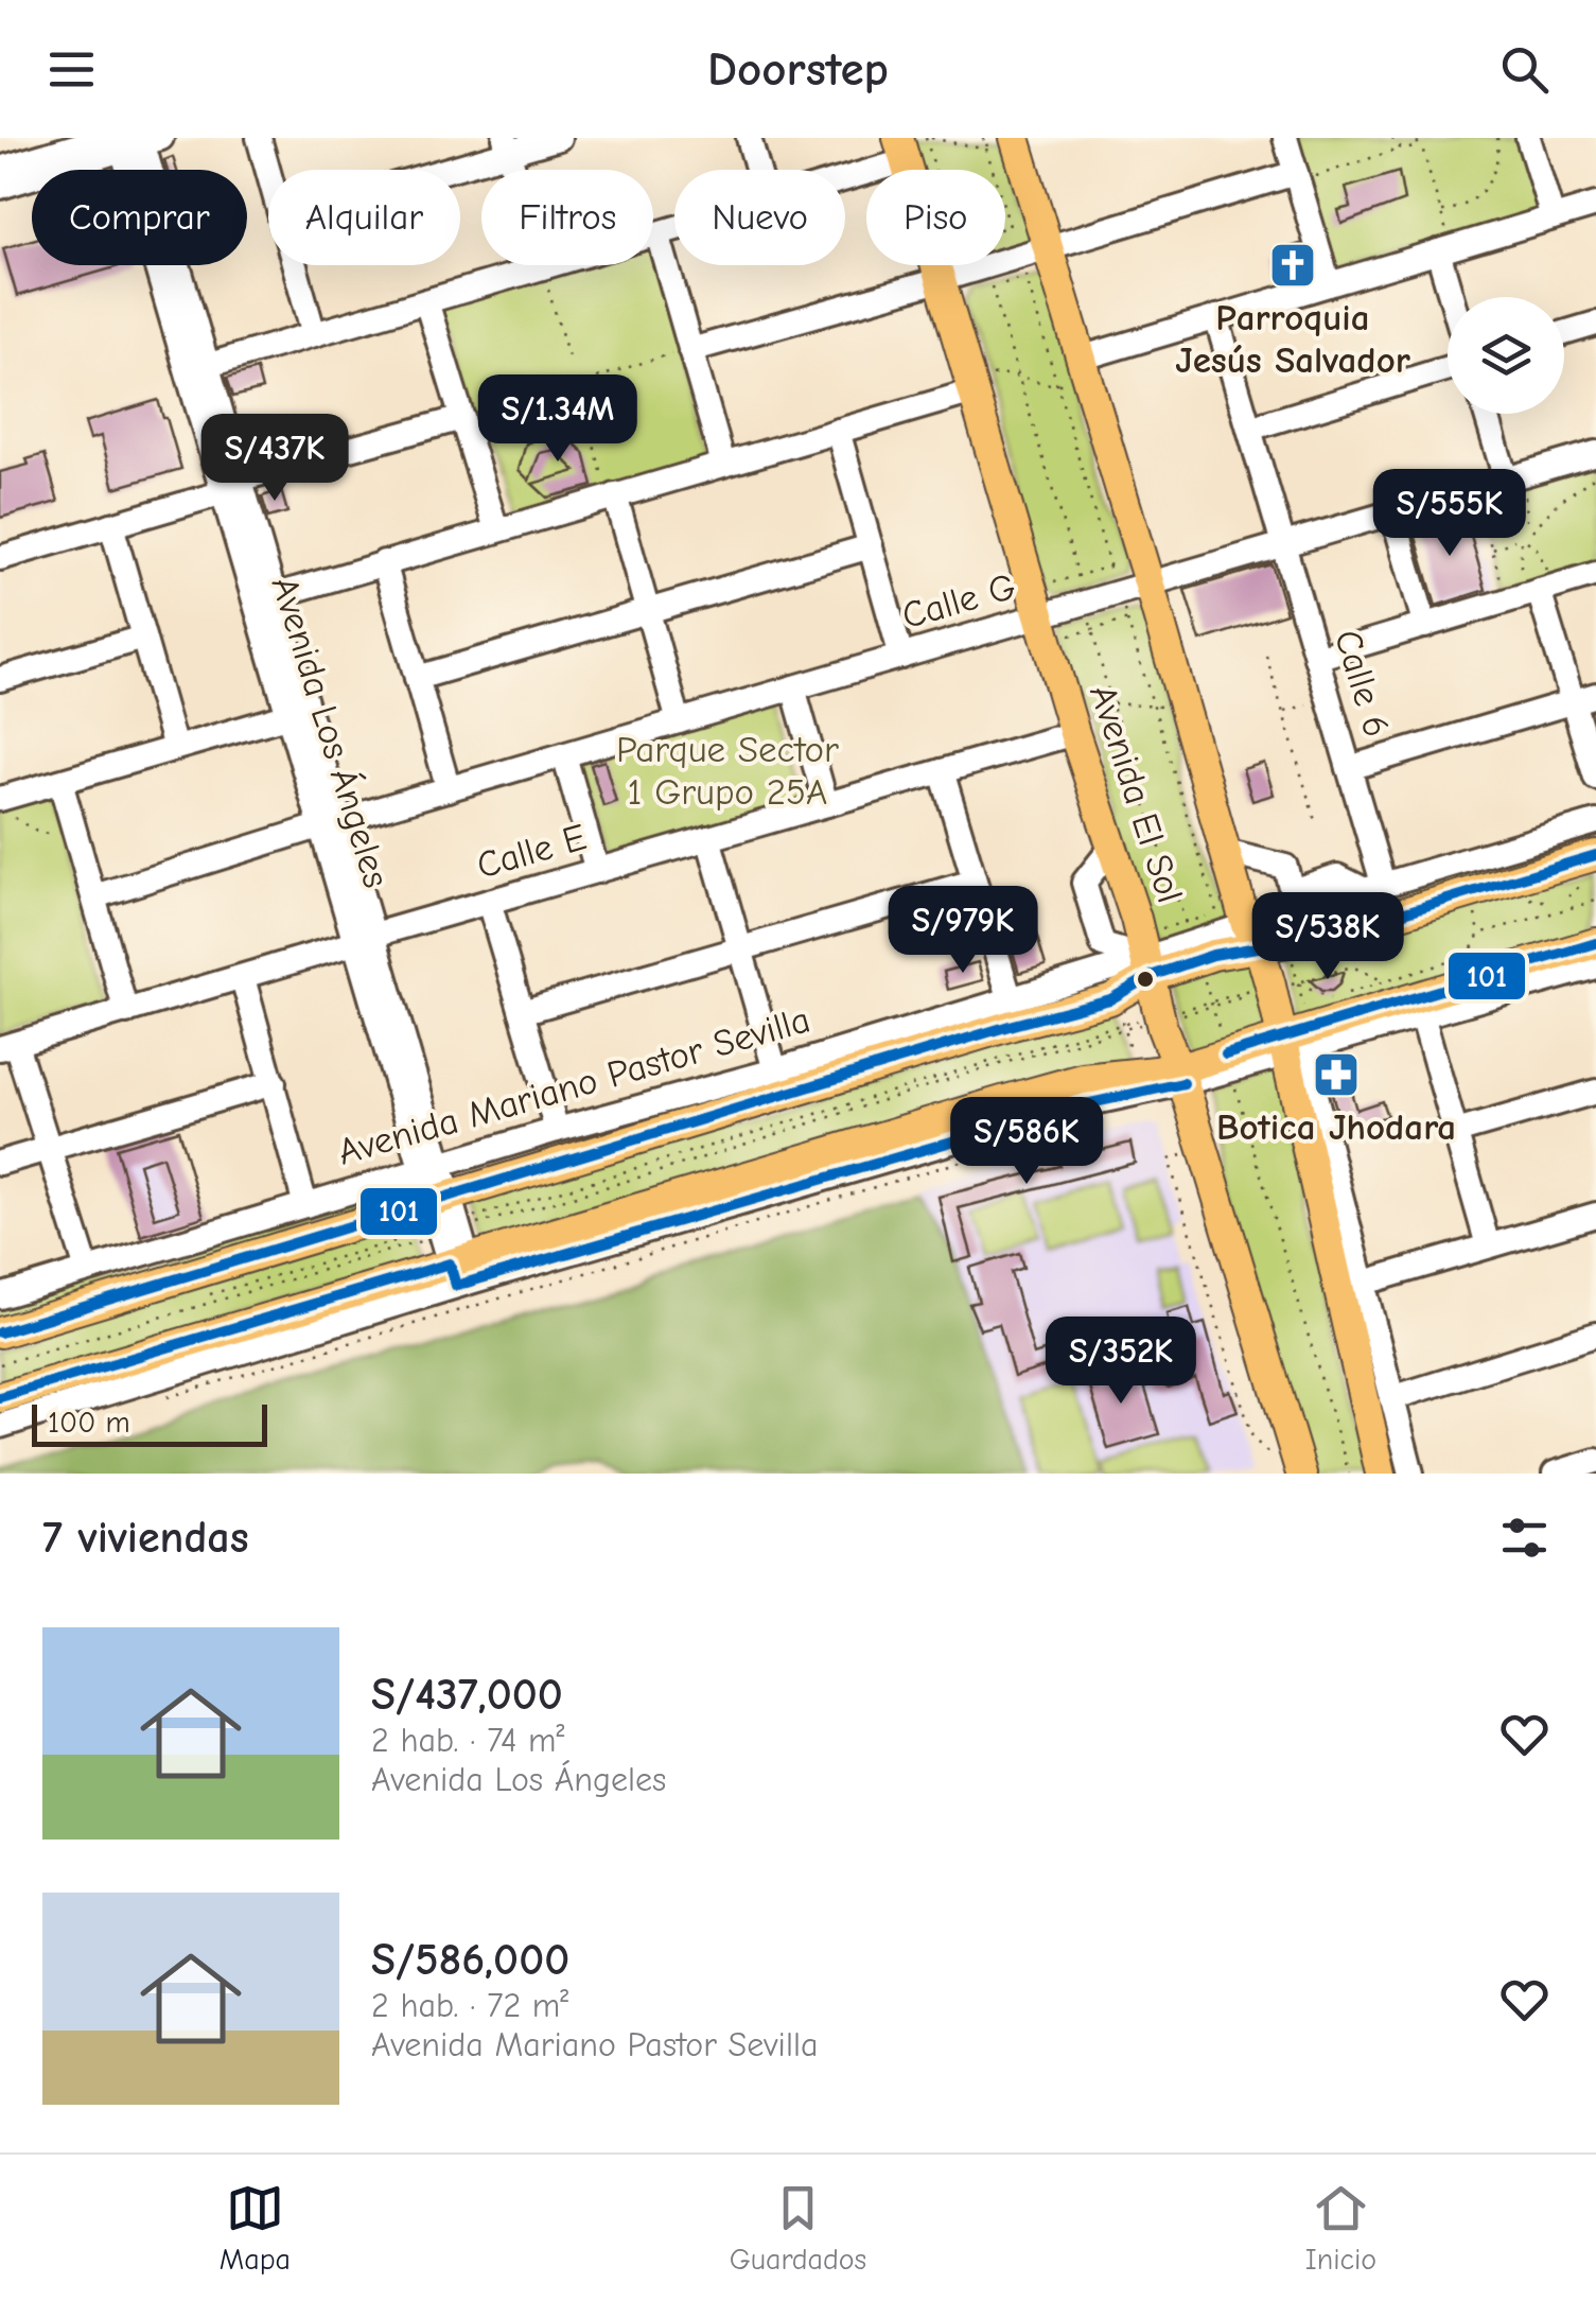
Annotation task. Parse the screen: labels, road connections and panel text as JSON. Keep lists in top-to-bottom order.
{
  "streets": {
    "main road": ["Avenida El Sol", "Avenida Mariano Pastor Sevilla"],
    "street": [
      "Calle G",
      "Calle 6",
      "Avenida Los Ángeles",
      "Calle E"
    ]
  },
  "crossings": [
    ["Calle G", "Calle 6"],
    ["Calle G", "Avenida Los Ángeles"],
    ["Calle G", "Avenida El Sol"],
    ["Calle 6", "Avenida Mariano Pastor Sevilla"],
    ["Avenida Los Ángeles", "Calle E"],
    ["Avenida Los Ángeles", "Avenida Mariano Pastor Sevilla"],
    ["Avenida El Sol", "Calle E"],
    ["Avenida El Sol", "Avenida Mariano Pastor Sevilla"]
  ],
  "parks": ["Parque Sector 1 Grupo 25A"],
  "places": {
    "church": ["Parroquia Jesús Salvador"],
    "pharmacy": ["Botica Jhodara"]
  },
  "lines": ["transit line 101"],
  "scale_bar": "100 m",
  "page": {
    "header": "Doorstep",
    "chip": [
      "Comprar",
      "Alquilar",
      "Filtros",
      "Nuevo",
      "Piso"
    ],
    "price": [
      "S/1.34M",
      "S/437K",
      "S/555K",
      "S/979K",
      "S/538K",
      "S/586K",
      "S/352K"
    ],
    "scale": "100 m",
    "heading": "7 viviendas",
    "list": [
      {
        "name": "S/437,000",
        "note": "2 hab. · 74 m² · Avenida Los Ángeles"
      },
      {
        "name": "S/586,000",
        "note": "2 hab. · 72 m² · Avenida Mariano Pastor Sevilla"
      }
    ],
    "tabs": ["Mapa", "Guardados", "Inicio"]
  }
}
